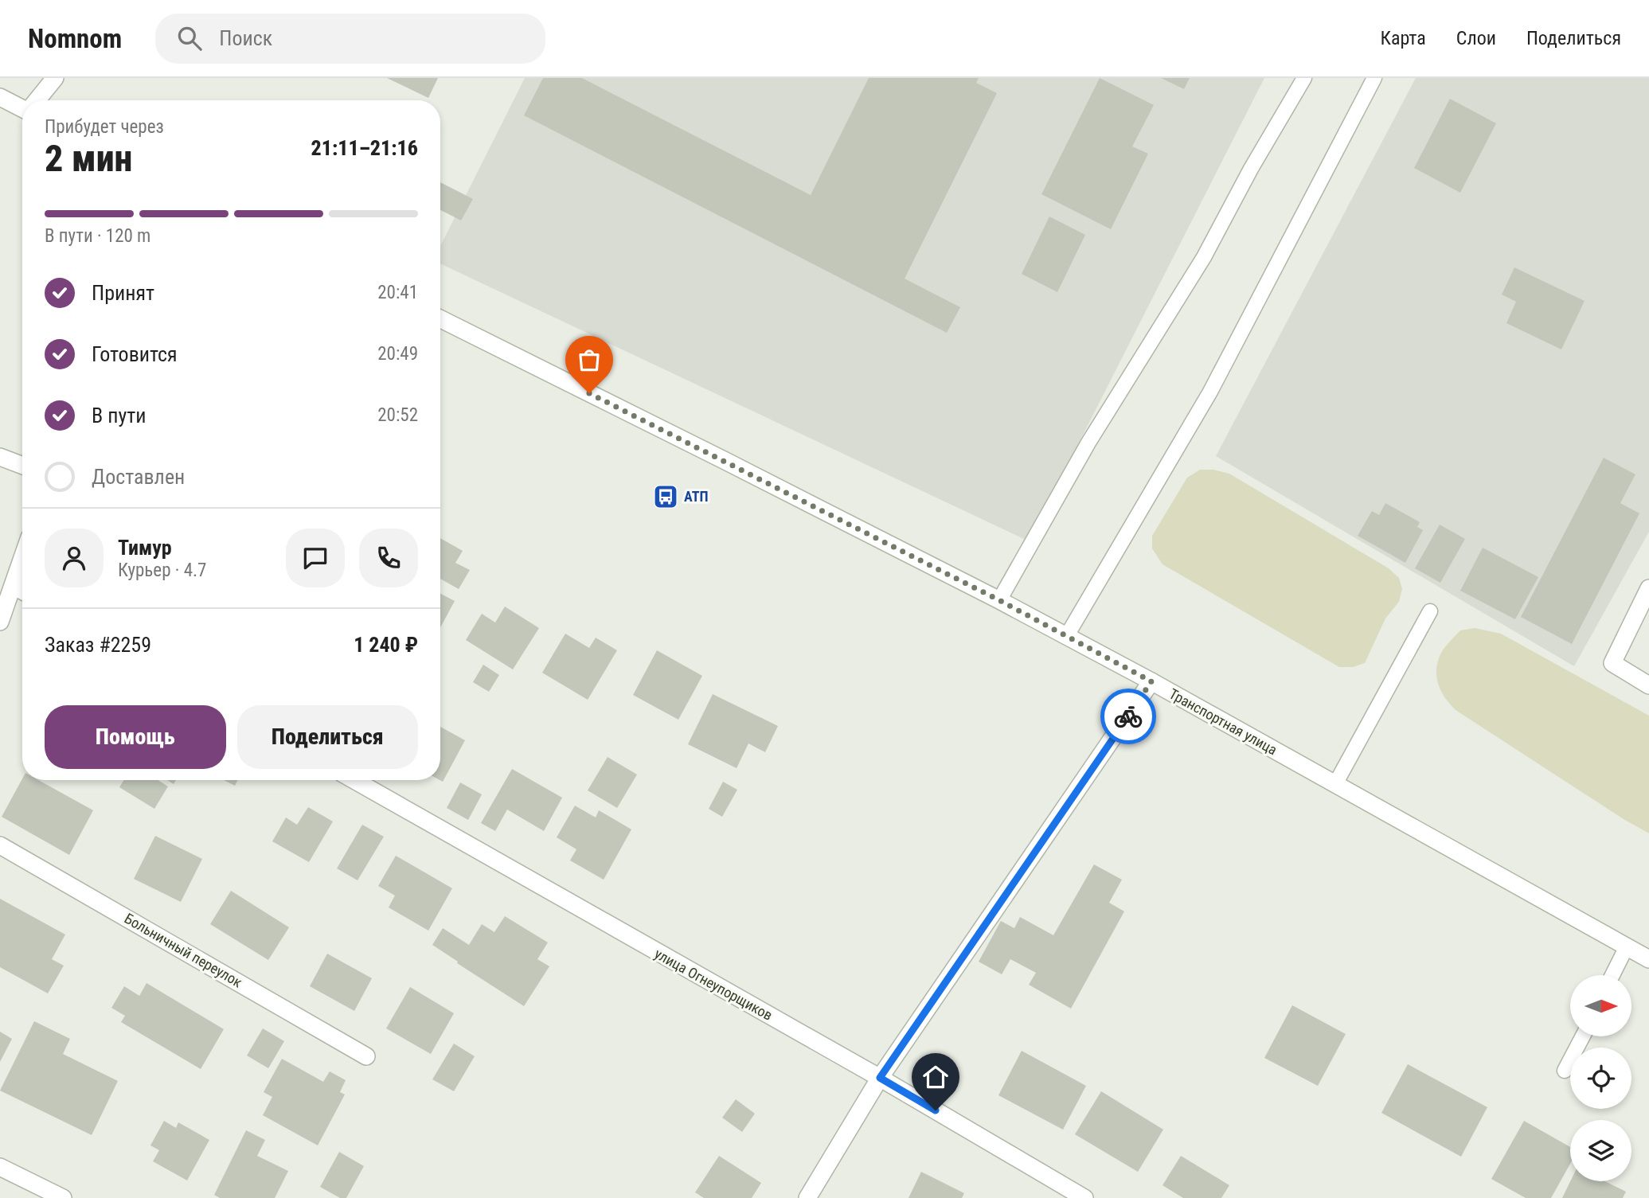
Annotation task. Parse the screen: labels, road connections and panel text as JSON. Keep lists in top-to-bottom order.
{
  "streets": {
    "street": ["Транспортная улица", "Больничный переулок", "улица Огнеупорщиков"]
  },
  "places": {
    "bus stop": ["АТП"]
  },
  "north": "right",
  "page": {
    "header": "Nomnom",
    "search": "Поиск",
    "nav": ["Карта", "Слои", "Поделиться"],
    "heading": ["2 мин", "Прибудет через", "21:11–21:16"],
    "panel": [
      "Тимур",
      "Курьер · 4.7",
      "Заказ #2259",
      "1 240 ₽"
    ],
    "bar": "В пути · 120 m",
    "list": [
      ["Принят", "20:41"],
      ["Готовится", "20:49"],
      ["В пути", "20:52"],
      "Доставлен"
    ],
    "buttons": ["Помощь", "Поделиться"]
  }
}
